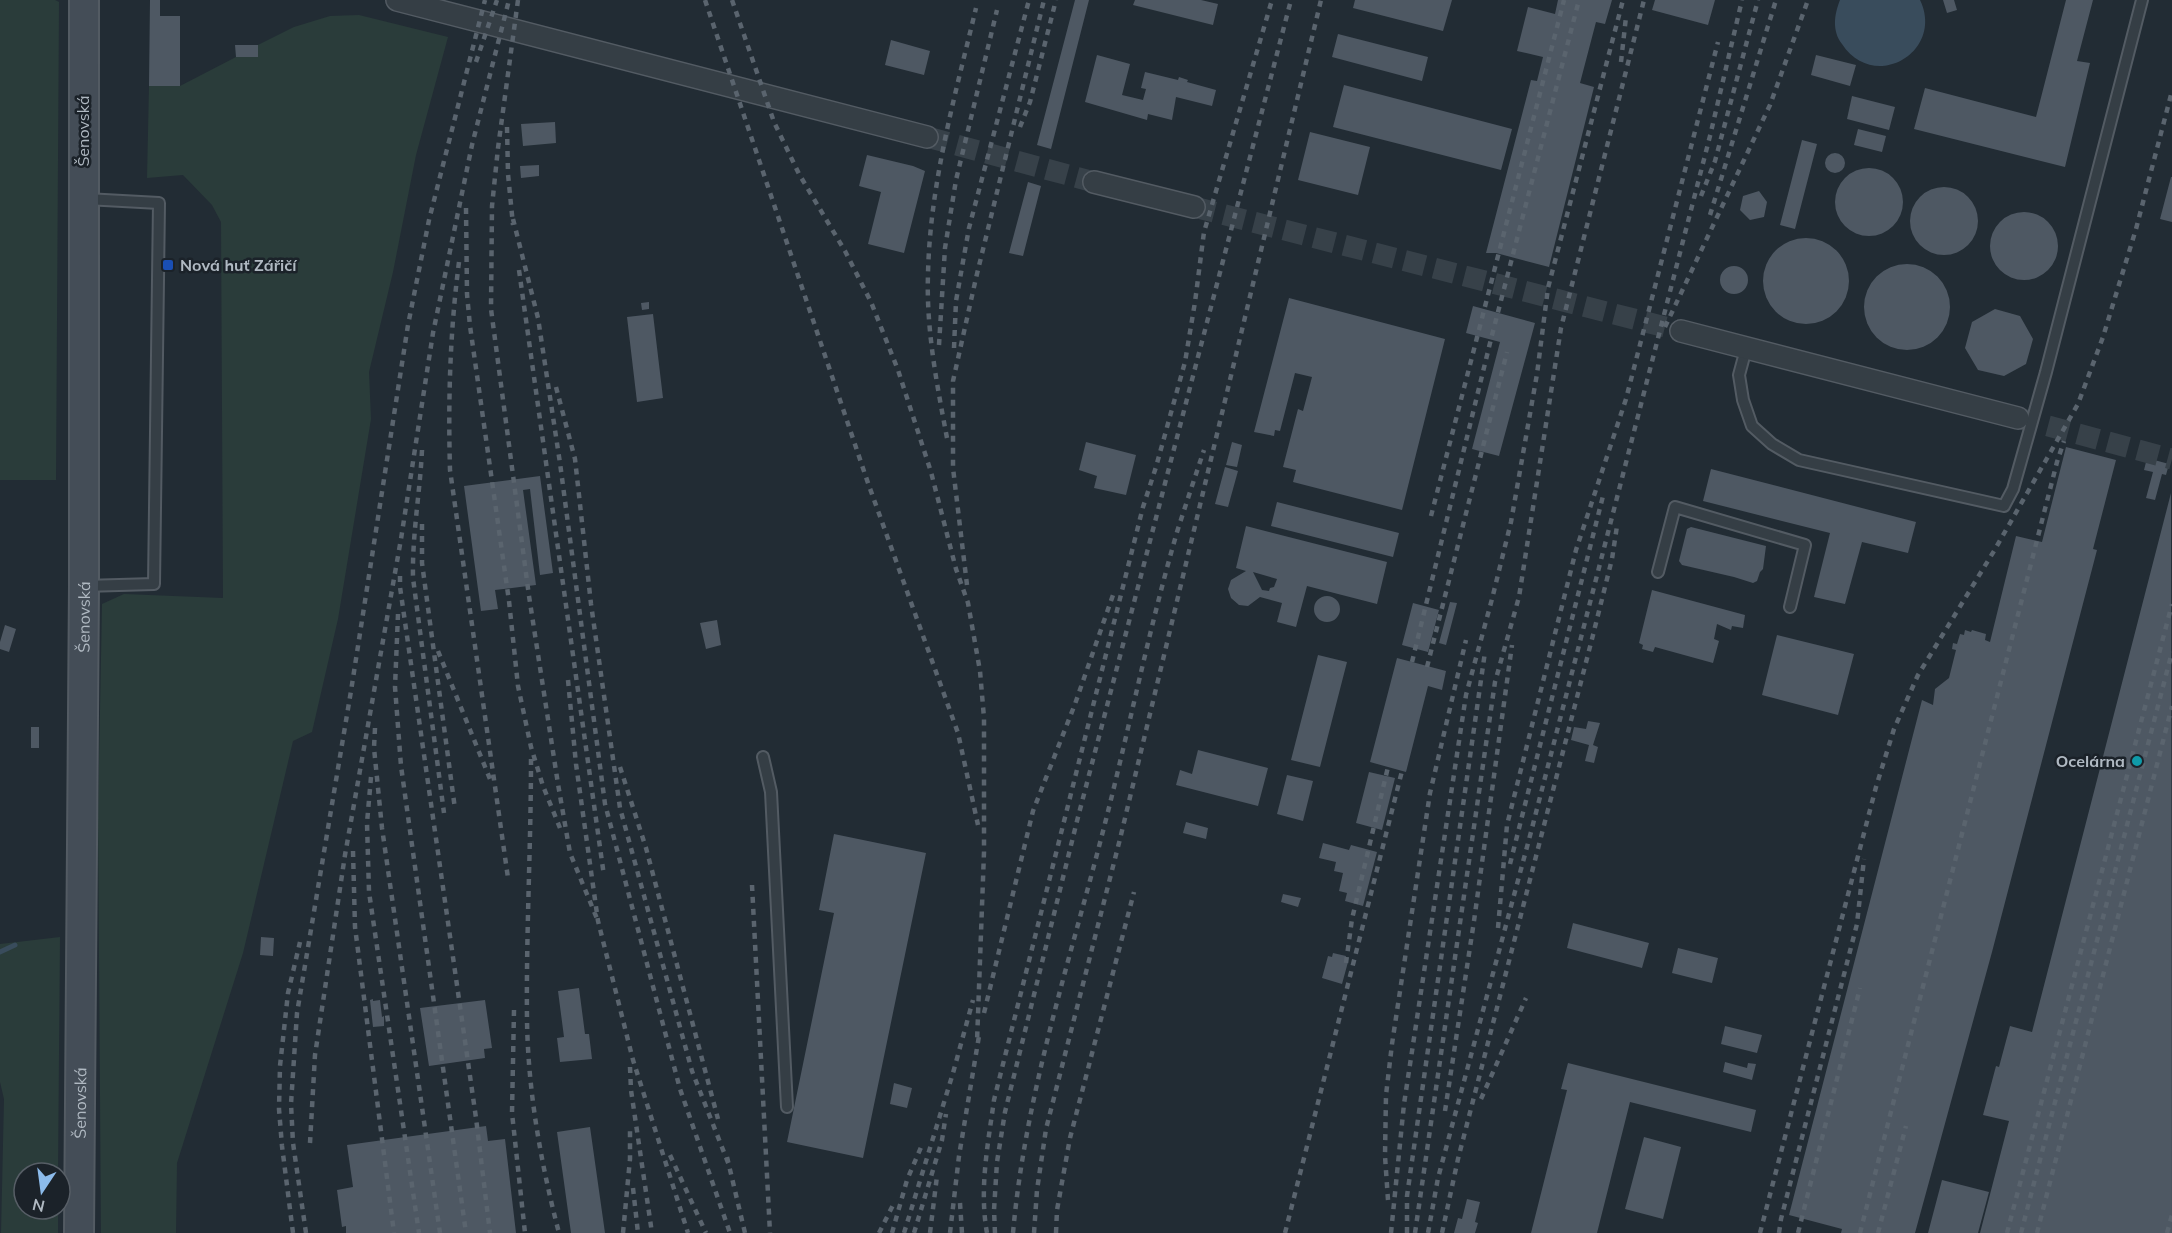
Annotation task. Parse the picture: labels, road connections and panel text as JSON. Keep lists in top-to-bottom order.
{
  "streets": {
    "street": ["Šenovská"]
  },
  "places": {
    "transit": ["Nová huť Zářičí"],
    "other": ["Ocelárna"]
  },
  "north": "bottom"
}
